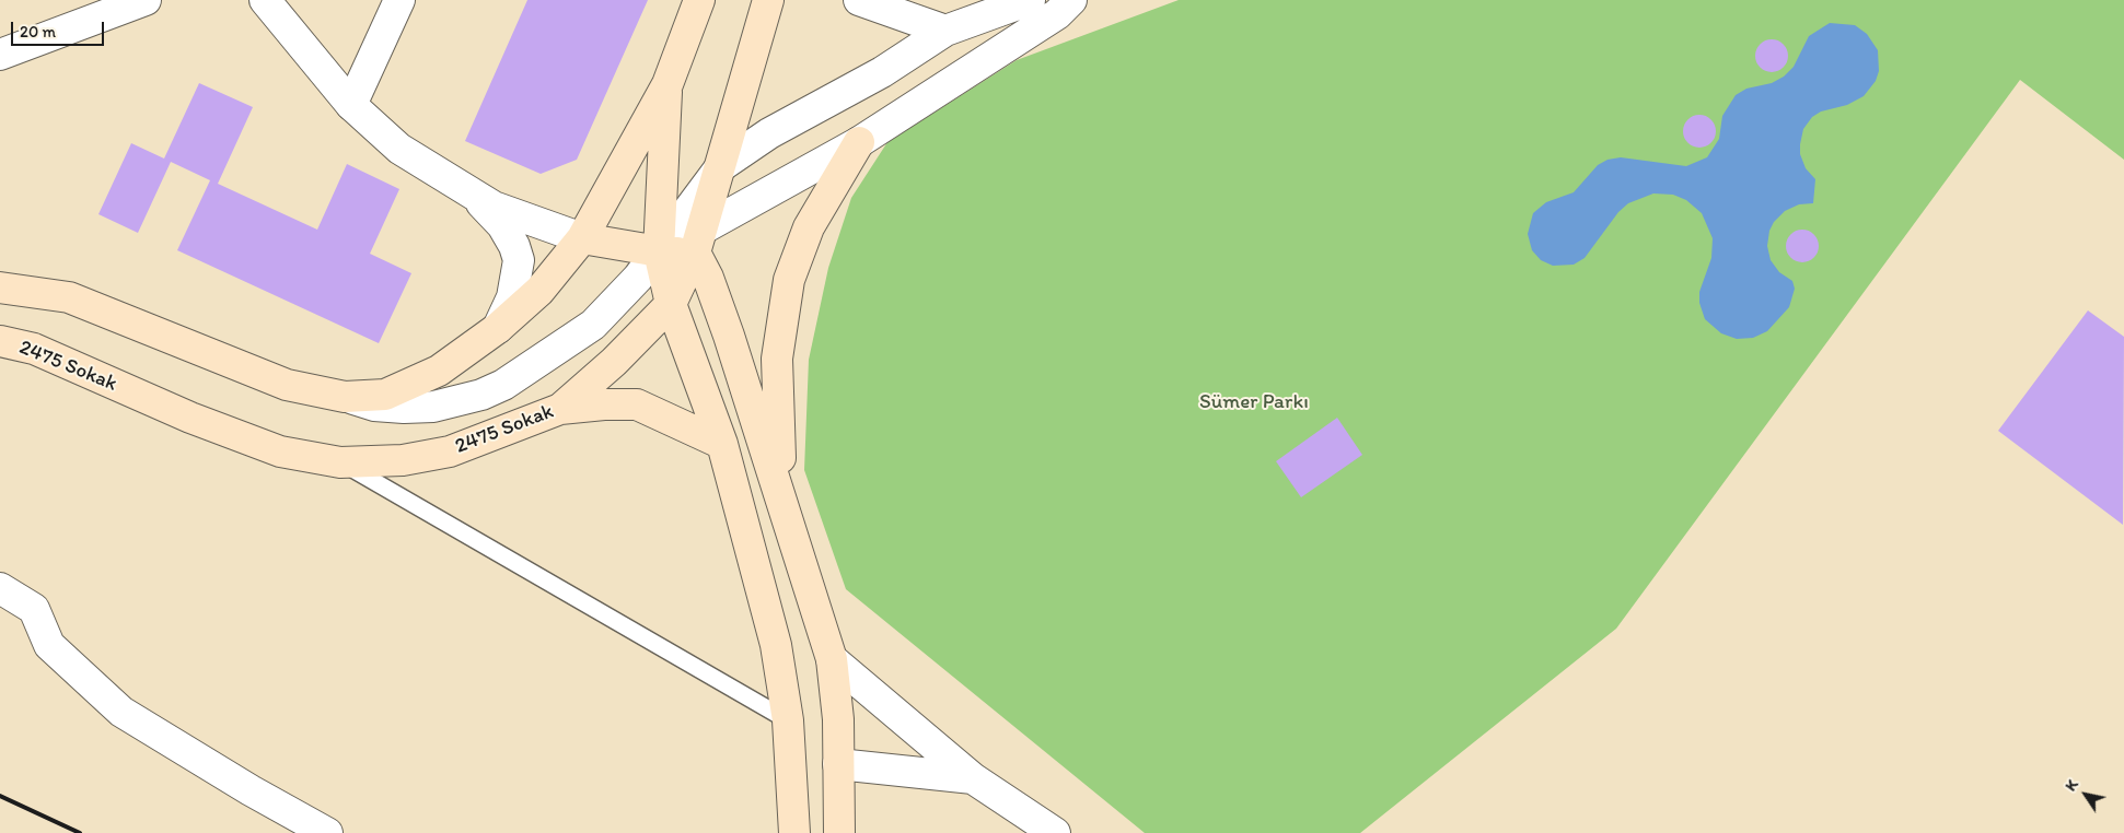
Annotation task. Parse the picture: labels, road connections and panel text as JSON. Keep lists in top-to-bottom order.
{
  "streets": {
    "main road": ["2475 Sokak"]
  },
  "parks": ["Sümer Parkı"],
  "scale_bar": "20 m",
  "north": "top left"
}
